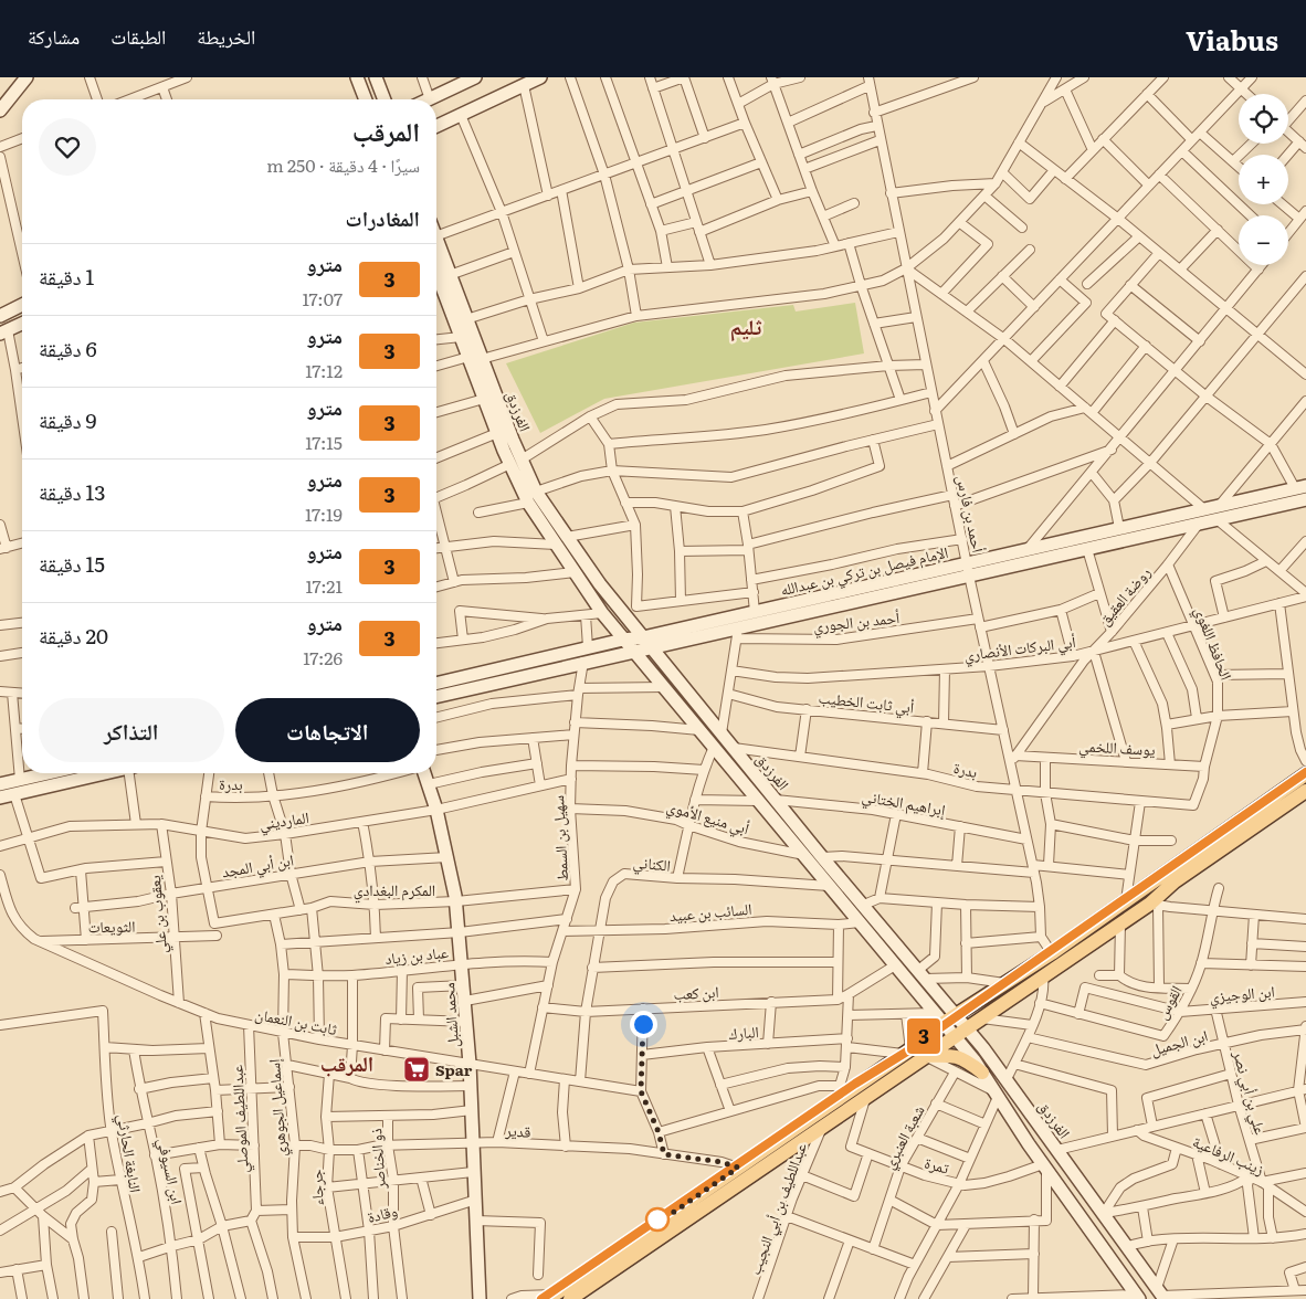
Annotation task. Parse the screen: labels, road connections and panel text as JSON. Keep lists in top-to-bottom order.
{
  "streets": {
    "main road": ["الفرزدق", "الإمام فيصل بن تركي بن عبدالله", "محمد الشبل"],
    "street": [
      "أحمد بن فارس",
      "روضة العقيق",
      "أحمد بن الجوري",
      "الحافظ اللغوي",
      "أبي البركات الأنصاري",
      "أبي ثابت الخطيب",
      "يوسف اللخمي",
      "بدرة",
      "إبراهيم الختاني",
      "أبي منيع الأموي",
      "المارديني",
      "سهيل بن السمط",
      "الكناني",
      "ابن أبي المجد",
      "المكرم البغدادي",
      "السائب بن عبيد",
      "يعقوب بن علي",
      "الثويعات",
      "عباد بن زياد",
      "ابن كعب",
      "ابن الوجيزي",
      "القوس",
      "ثابت بن النعمان",
      "البارك",
      "ابن الجميل",
      "علي بن أبي نصر",
      "إسماعيل الجوهري",
      "عبداللطيف الموصلي",
      "قدير",
      "شعبة العنبري",
      "النابغة الحارثي",
      "زينب الرفاعية",
      "ذو الخناصر",
      "تمرة",
      "ابن السيوفي",
      "جرجاء",
      "عبداللطيف بن أبي النجيب",
      "وقادة"
    ]
  },
  "crossings": [
    ["الفرزدق", "الإمام فيصل بن تركي بن عبدالله"],
    ["الفرزدق", "بدرة"],
    ["الفرزدق", "إبراهيم الختاني"],
    ["الفرزدق", "أبي منيع الأموي"],
    ["الفرزدق", "الكناني"],
    ["الفرزدق", "السائب بن عبيد"],
    ["الفرزدق", "ابن كعب"],
    ["الفرزدق", "تمرة"],
    ["أحمد بن فارس", "الإمام فيصل بن تركي بن عبدالله"],
    ["أحمد بن فارس", "روضة العقيق"],
    ["أحمد بن فارس", "أحمد بن الجوري"],
    ["أحمد بن فارس", "أبي البركات الأنصاري"],
    ["أحمد بن فارس", "أبي ثابت الخطيب"],
    ["أحمد بن فارس", "يوسف اللخمي"],
    ["أحمد بن فارس", "بدرة"],
    ["أحمد بن فارس", "إبراهيم الختاني"],
    ["الإمام فيصل بن تركي بن عبدالله", "روضة العقيق"],
    ["الإمام فيصل بن تركي بن عبدالله", "أحمد بن الجوري"],
    ["الإمام فيصل بن تركي بن عبدالله", "سهيل بن السمط"],
    ["روضة العقيق", "الحافظ اللغوي"],
    ["روضة العقيق", "أبي البركات الأنصاري"],
    ["روضة العقيق", "يوسف اللخمي"],
    ["الحافظ اللغوي", "أبي البركات الأنصاري"],
    ["الحافظ اللغوي", "يوسف اللخمي"],
    ["الحافظ اللغوي", "بدرة"],
    ["يوسف اللخمي", "بدرة"],
    ["أبي منيع الأموي", "سهيل بن السمط"],
    ["المارديني", "سهيل بن السمط"],
    ["المارديني", "يعقوب بن علي"],
    ["المارديني", "محمد الشبل"],
    ["سهيل بن السمط", "المكرم البغدادي"],
    ["سهيل بن السمط", "السائب بن عبيد"],
    ["سهيل بن السمط", "عباد بن زياد"],
    ["سهيل بن السمط", "ابن كعب"],
    ["سهيل بن السمط", "ثابت بن النعمان"],
    ["الكناني", "السائب بن عبيد"],
    ["الكناني", "ابن كعب"],
    ["الكناني", "ثابت بن النعمان"],
    ["ابن أبي المجد", "المكرم البغدادي"],
    ["ابن أبي المجد", "يعقوب بن علي"],
    ["ابن أبي المجد", "محمد الشبل"],
    ["المكرم البغدادي", "محمد الشبل"],
    ["المكرم البغدادي", "إسماعيل الجوهري"],
    ["يعقوب بن علي", "الثويعات"],
    ["يعقوب بن علي", "ثابت بن النعمان"],
    ["الثويعات", "ثابت بن النعمان"],
    ["عباد بن زياد", "محمد الشبل"],
    ["عباد بن زياد", "إسماعيل الجوهري"],
    ["ابن الوجيزي", "القوس"],
    ["ابن الوجيزي", "علي بن أبي نصر"],
    ["محمد الشبل", "ثابت بن النعمان"],
    ["محمد الشبل", "قدير"],
    ["محمد الشبل", "وقادة"],
    ["ثابت بن النعمان", "إسماعيل الجوهري"],
    ["ثابت بن النعمان", "عبداللطيف الموصلي"],
    ["ابن الجميل", "علي بن أبي نصر"],
    ["علي بن أبي نصر", "زينب الرفاعية"],
    ["إسماعيل الجوهري", "قدير"],
    ["إسماعيل الجوهري", "وقادة"],
    ["قدير", "ذو الخناصر"],
    ["قدير", "جرجاء"],
    ["شعبة العنبري", "تمرة"],
    ["ذو الخناصر", "وقادة"],
    ["جرجاء", "وقادة"]
  ],
  "districts": ["ثليم", "المرقب"],
  "places": {
    "supermarket": ["Spar"]
  },
  "lines": ["metro line 3"],
  "page": {
    "header": "Viabus",
    "nav": ["الخريطة", "الطبقات", "مشاركة"],
    "on_map": "3",
    "map_buttons": ["+", "−"],
    "heading": [
      ["المرقب", "سيرًا · 4 دقيقة · 250 m"],
      "المغادرات"
    ],
    "list": [
      {
        "mark": "3",
        "name": "مترو",
        "note": "17:07",
        "value": "1 دقيقة"
      },
      {
        "mark": "3",
        "name": "مترو",
        "note": "17:12",
        "value": "6 دقيقة"
      },
      {
        "mark": "3",
        "name": "مترو",
        "note": "17:15",
        "value": "9 دقيقة"
      },
      {
        "mark": "3",
        "name": "مترو",
        "note": "17:19",
        "value": "13 دقيقة"
      },
      {
        "mark": "3",
        "name": "مترو",
        "note": "17:21",
        "value": "15 دقيقة"
      },
      {
        "mark": "3",
        "name": "مترو",
        "note": "17:26",
        "value": "20 دقيقة"
      }
    ],
    "buttons": ["الاتجاهات", "التذاكر"]
  }
}
